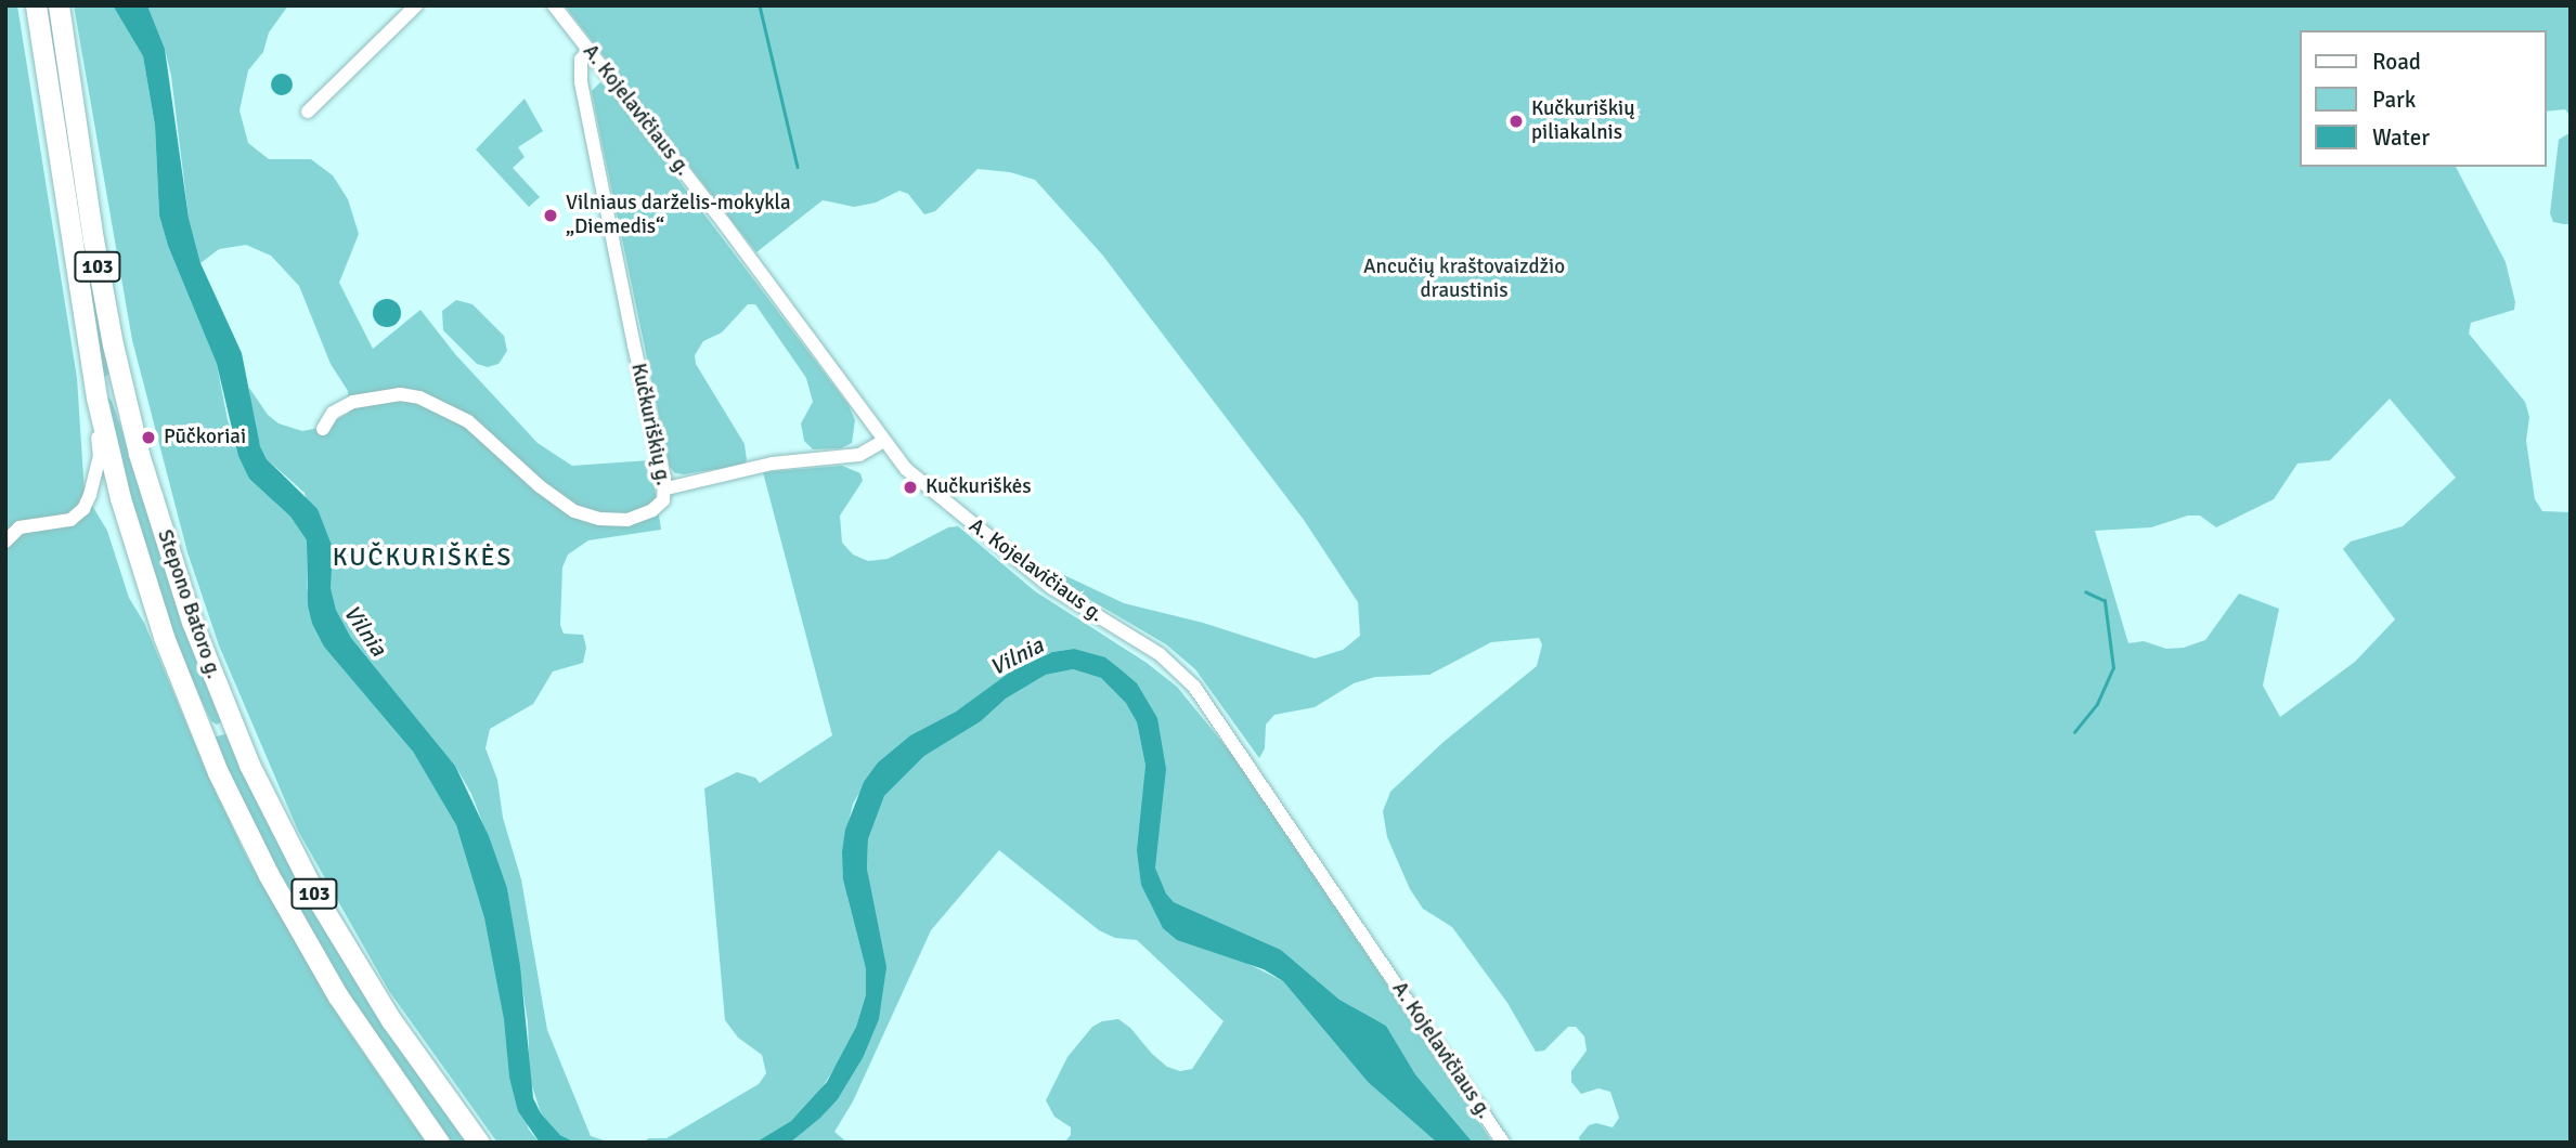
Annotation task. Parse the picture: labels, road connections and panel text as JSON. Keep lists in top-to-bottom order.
{
  "streets": {
    "main road": ["103", "Stepono Batoro g."],
    "street": ["A. Kojelavičiaus g.", "Kučkuriškių g."]
  },
  "crossings": [
    ["A. Kojelavičiaus g.", "Kučkuriškių g."]
  ],
  "districts": ["KUČKURIŠKĖS"],
  "water": ["Vilnia"],
  "parks": ["Ancučių kraštovaizdžio draustinis"],
  "places": [
    "Kučkuriškių piliakalnis",
    "Vilniaus darželis-mokykla „Diemedis“",
    "Pūčkoriai",
    "Kučkuriškės"
  ],
  "legend": ["Road", "Park", "Water"]
}
